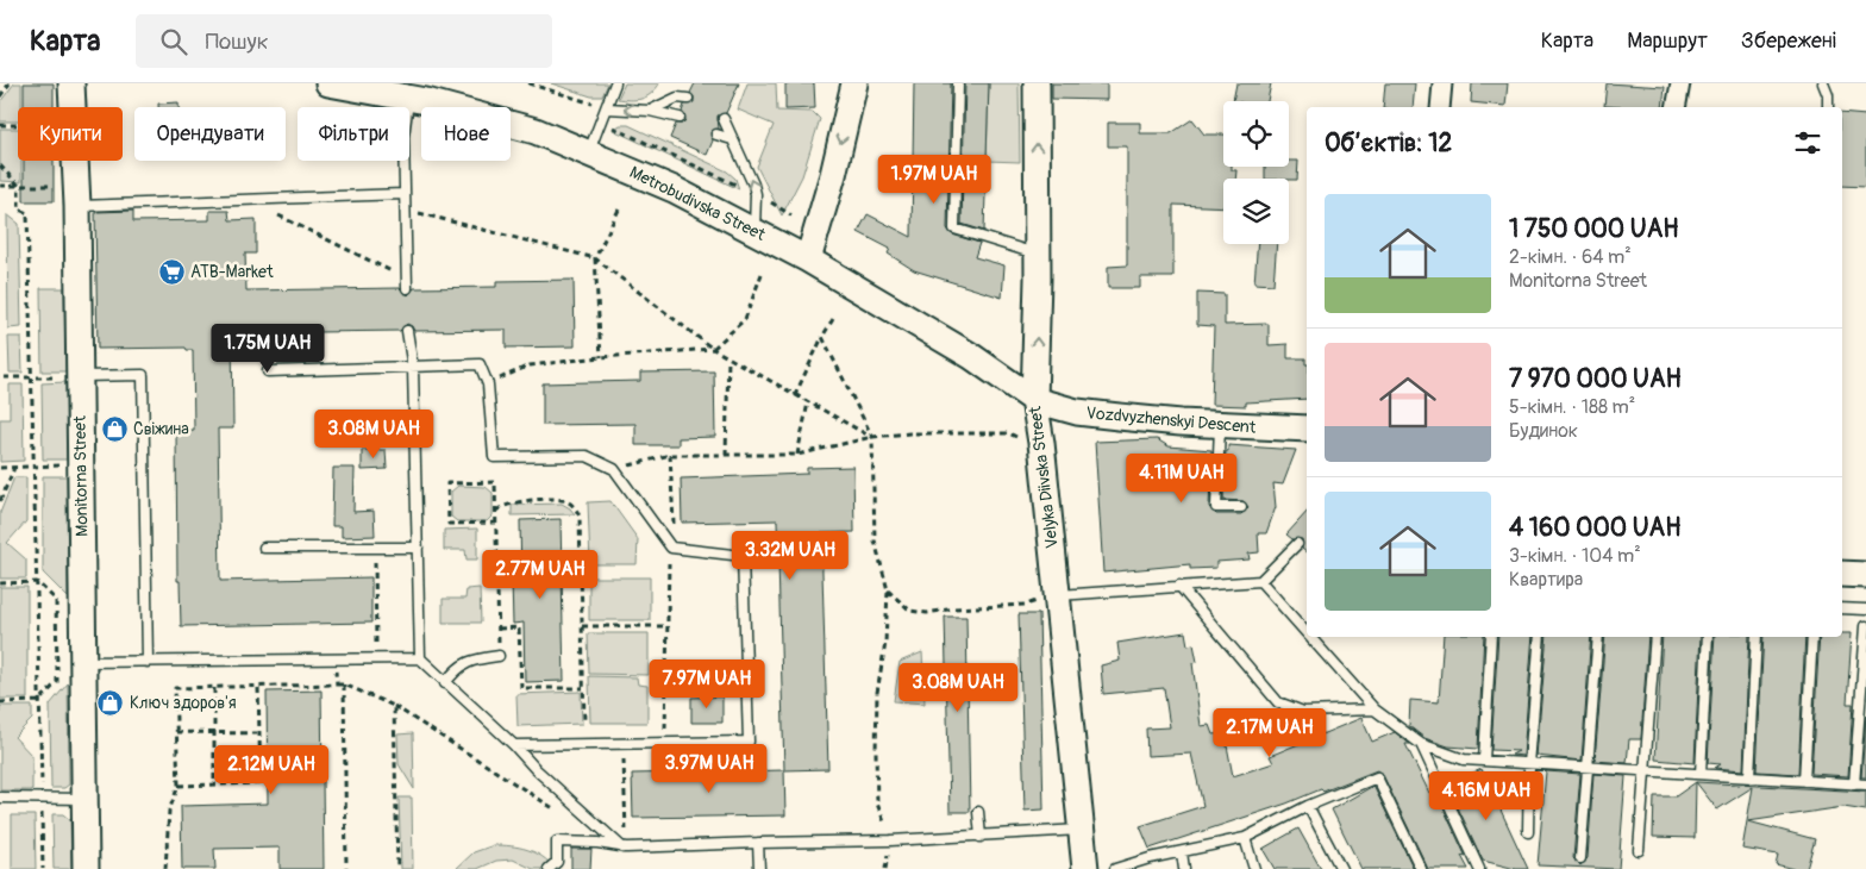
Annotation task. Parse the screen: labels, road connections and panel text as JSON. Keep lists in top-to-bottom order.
{
  "streets": {
    "street": [
      "Metrobudivska Street",
      "Vozdvyzhenskyi Descent",
      "Monitorna Street",
      "Velyka Diivska Street"
    ]
  },
  "crossings": [
    ["Metrobudivska Street", "Vozdvyzhenskyi Descent"],
    ["Metrobudivska Street", "Velyka Diivska Street"],
    ["Vozdvyzhenskyi Descent", "Velyka Diivska Street"]
  ],
  "places": {
    "supermarket": ["ATB-Market"],
    "shop": ["Свіжина", "Ключ здоров'я"]
  },
  "page": {
    "header": "Карта",
    "search": "Пошук",
    "nav": ["Карта", "Маршрут", "Збережені"],
    "chip": [
      "Купити",
      "Орендувати",
      "Фільтри",
      "Нове"
    ],
    "heading": "Об’єктів: 12",
    "price": [
      "1.97M UAH",
      "1.75M UAH",
      "3.08M UAH",
      "4.11M UAH",
      "3.32M UAH",
      "2.77M UAH",
      "7.97M UAH",
      "3.08M UAH",
      "2.17M UAH",
      "3.97M UAH",
      "2.12M UAH",
      "4.16M UAH"
    ],
    "list": [
      {
        "name": "1 750 000 UAH",
        "note": "2-кімн. · 64 m² · Monitorna Street"
      },
      {
        "name": "7 970 000 UAH",
        "note": "5-кімн. · 188 m² · Будинок"
      },
      {
        "name": "4 160 000 UAH",
        "note": "3-кімн. · 104 m² · Квартира"
      }
    ]
  }
}
